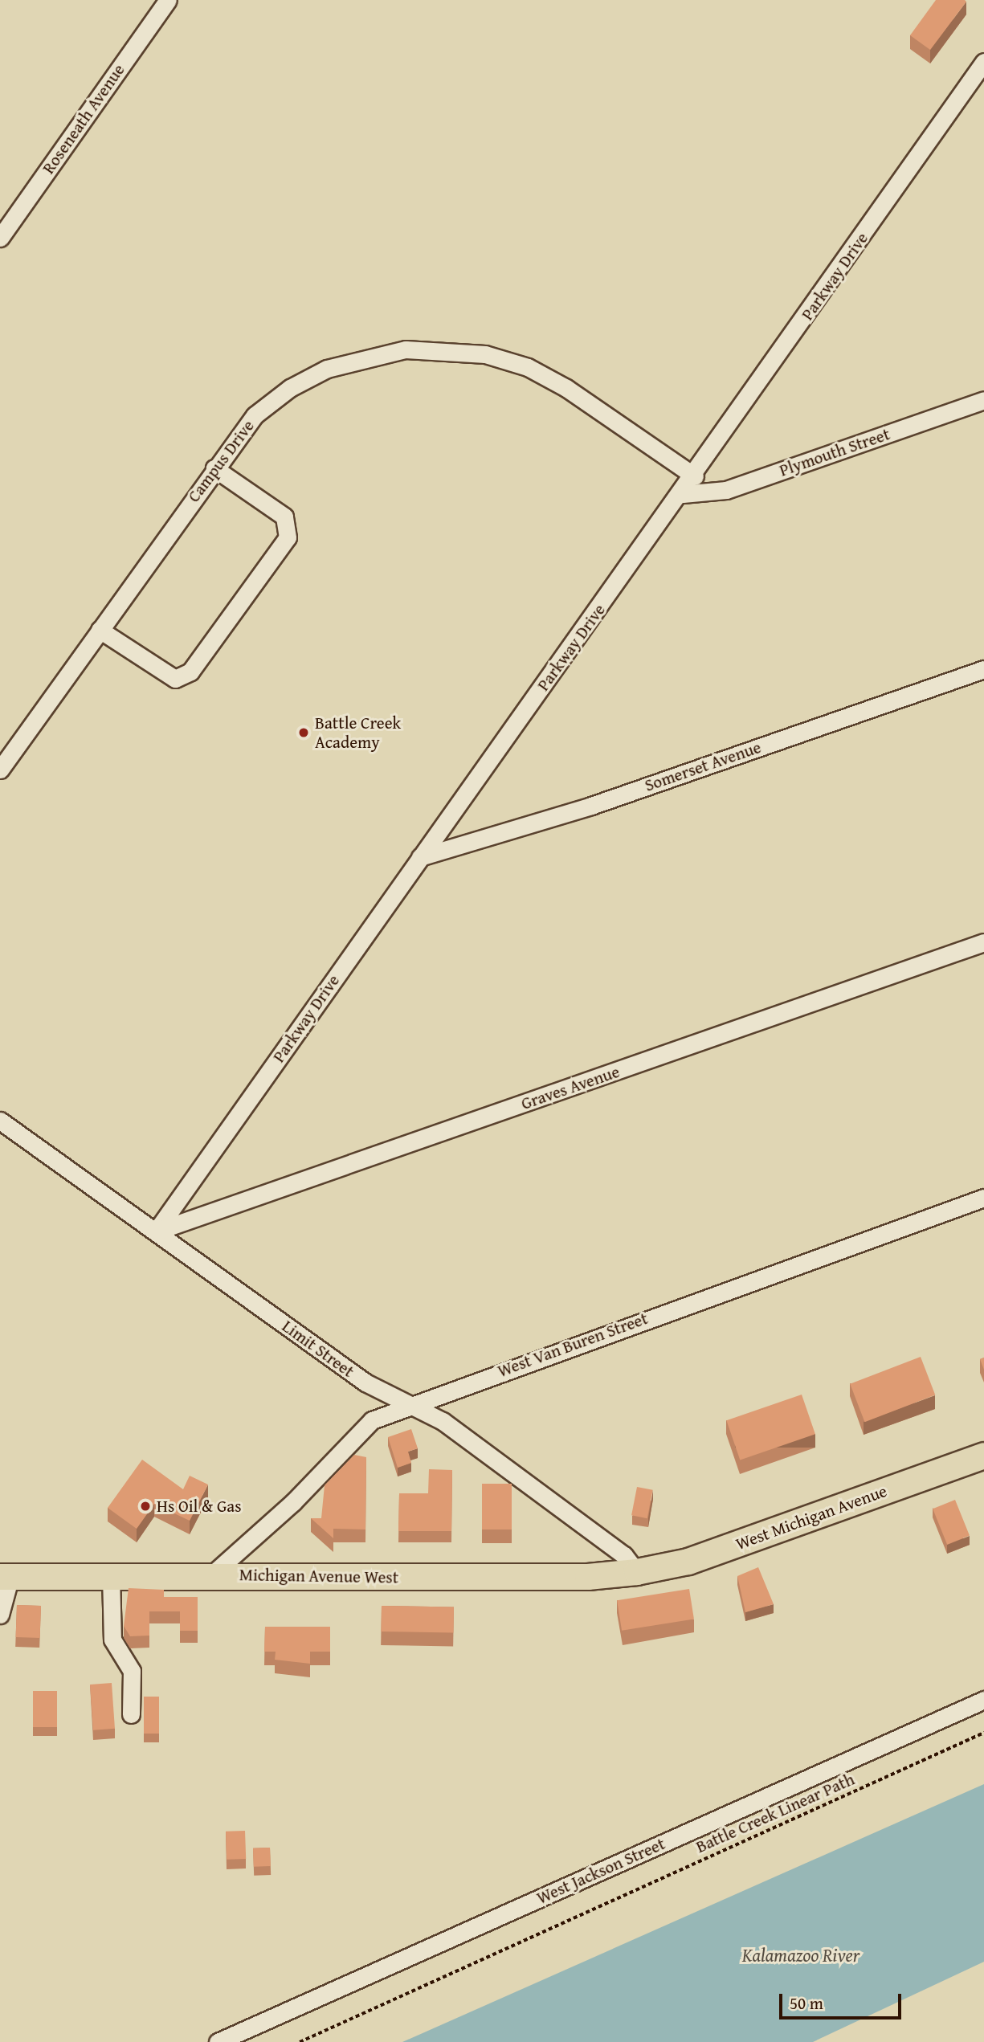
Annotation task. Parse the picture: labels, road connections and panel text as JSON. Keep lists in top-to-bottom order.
{
  "streets": {
    "highway": ["West Michigan Avenue", "Michigan Avenue West"],
    "street": [
      "Roseneath Avenue",
      "Parkway Drive",
      "Plymouth Street",
      "Campus Drive",
      "Somerset Avenue",
      "Graves Avenue",
      "West Van Buren Street",
      "Limit Street",
      "West Jackson Street"
    ],
    "path": ["Battle Creek Linear Path"]
  },
  "crossings": [
    ["Parkway Drive", "Plymouth Street"],
    ["Parkway Drive", "Campus Drive"],
    ["Parkway Drive", "Somerset Avenue"],
    ["Parkway Drive", "Graves Avenue"],
    ["Parkway Drive", "Limit Street"],
    ["Graves Avenue", "Limit Street"],
    ["West Van Buren Street", "Limit Street"],
    ["West Van Buren Street", "Michigan Avenue West"],
    ["Limit Street", "West Michigan Avenue"],
    ["Limit Street", "Michigan Avenue West"],
    ["West Michigan Avenue", "Michigan Avenue West"]
  ],
  "water": ["Kalamazoo River"],
  "places": ["Battle Creek Academy", "Hs Oil & Gas"],
  "scale_bar": "50 m"
}
